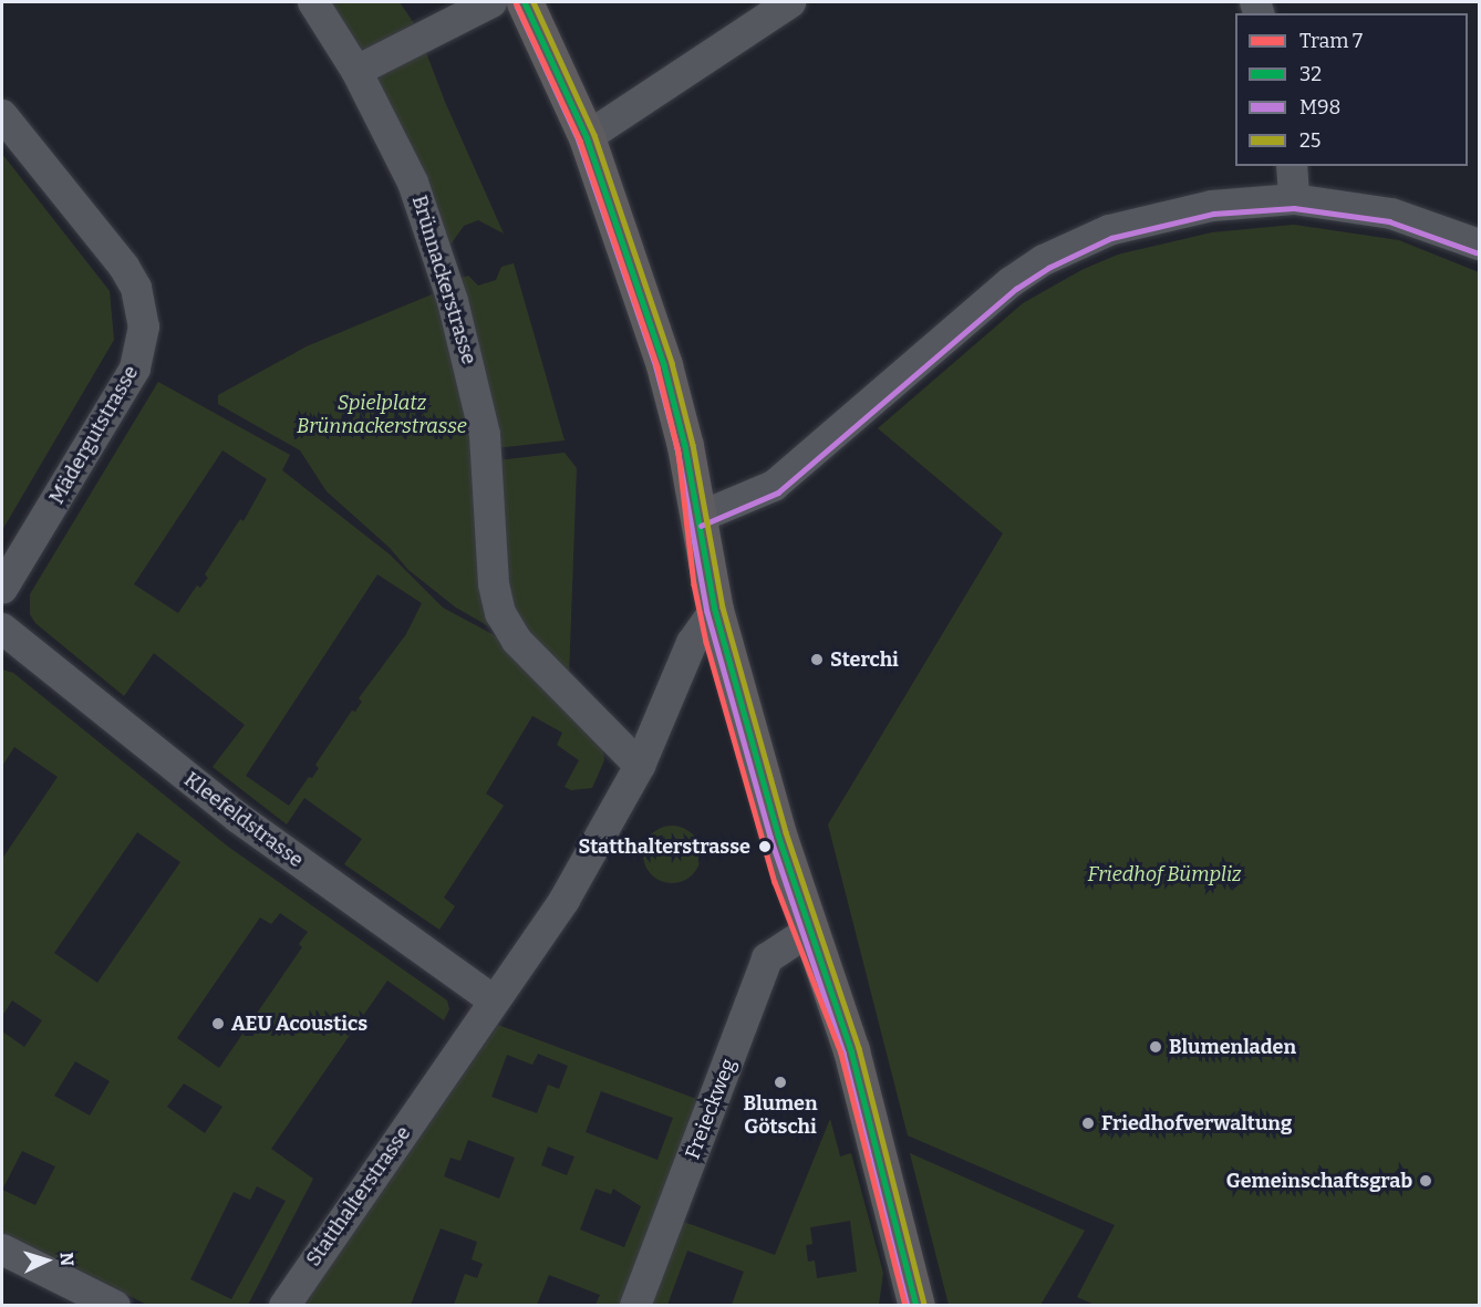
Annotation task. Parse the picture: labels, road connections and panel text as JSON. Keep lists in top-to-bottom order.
{
  "streets": {
    "street": [
      "Brünnackerstrasse",
      "Mädergutstrasse",
      "Kleefeldstrasse",
      "Freieckweg",
      "Statthalterstrasse"
    ]
  },
  "crossings": [
    ["Brünnackerstrasse", "Statthalterstrasse"],
    ["Kleefeldstrasse", "Statthalterstrasse"]
  ],
  "parks": ["Spielplatz Brünnackerstrasse", "Friedhof Bümpliz"],
  "places": [
    "Sterchi",
    "Statthalterstrasse",
    "AEU Acoustics",
    "Blumenladen",
    "Blumen Götschi",
    "Friedhofverwaltung",
    "Gemeinschaftsgrab"
  ],
  "lines": [
    "tram line 7",
    "transit line 32",
    "transit line 25",
    "transit line M98"
  ],
  "legend": [
    "Tram 7",
    "32",
    "M98",
    "25"
  ],
  "north": "right"
}
